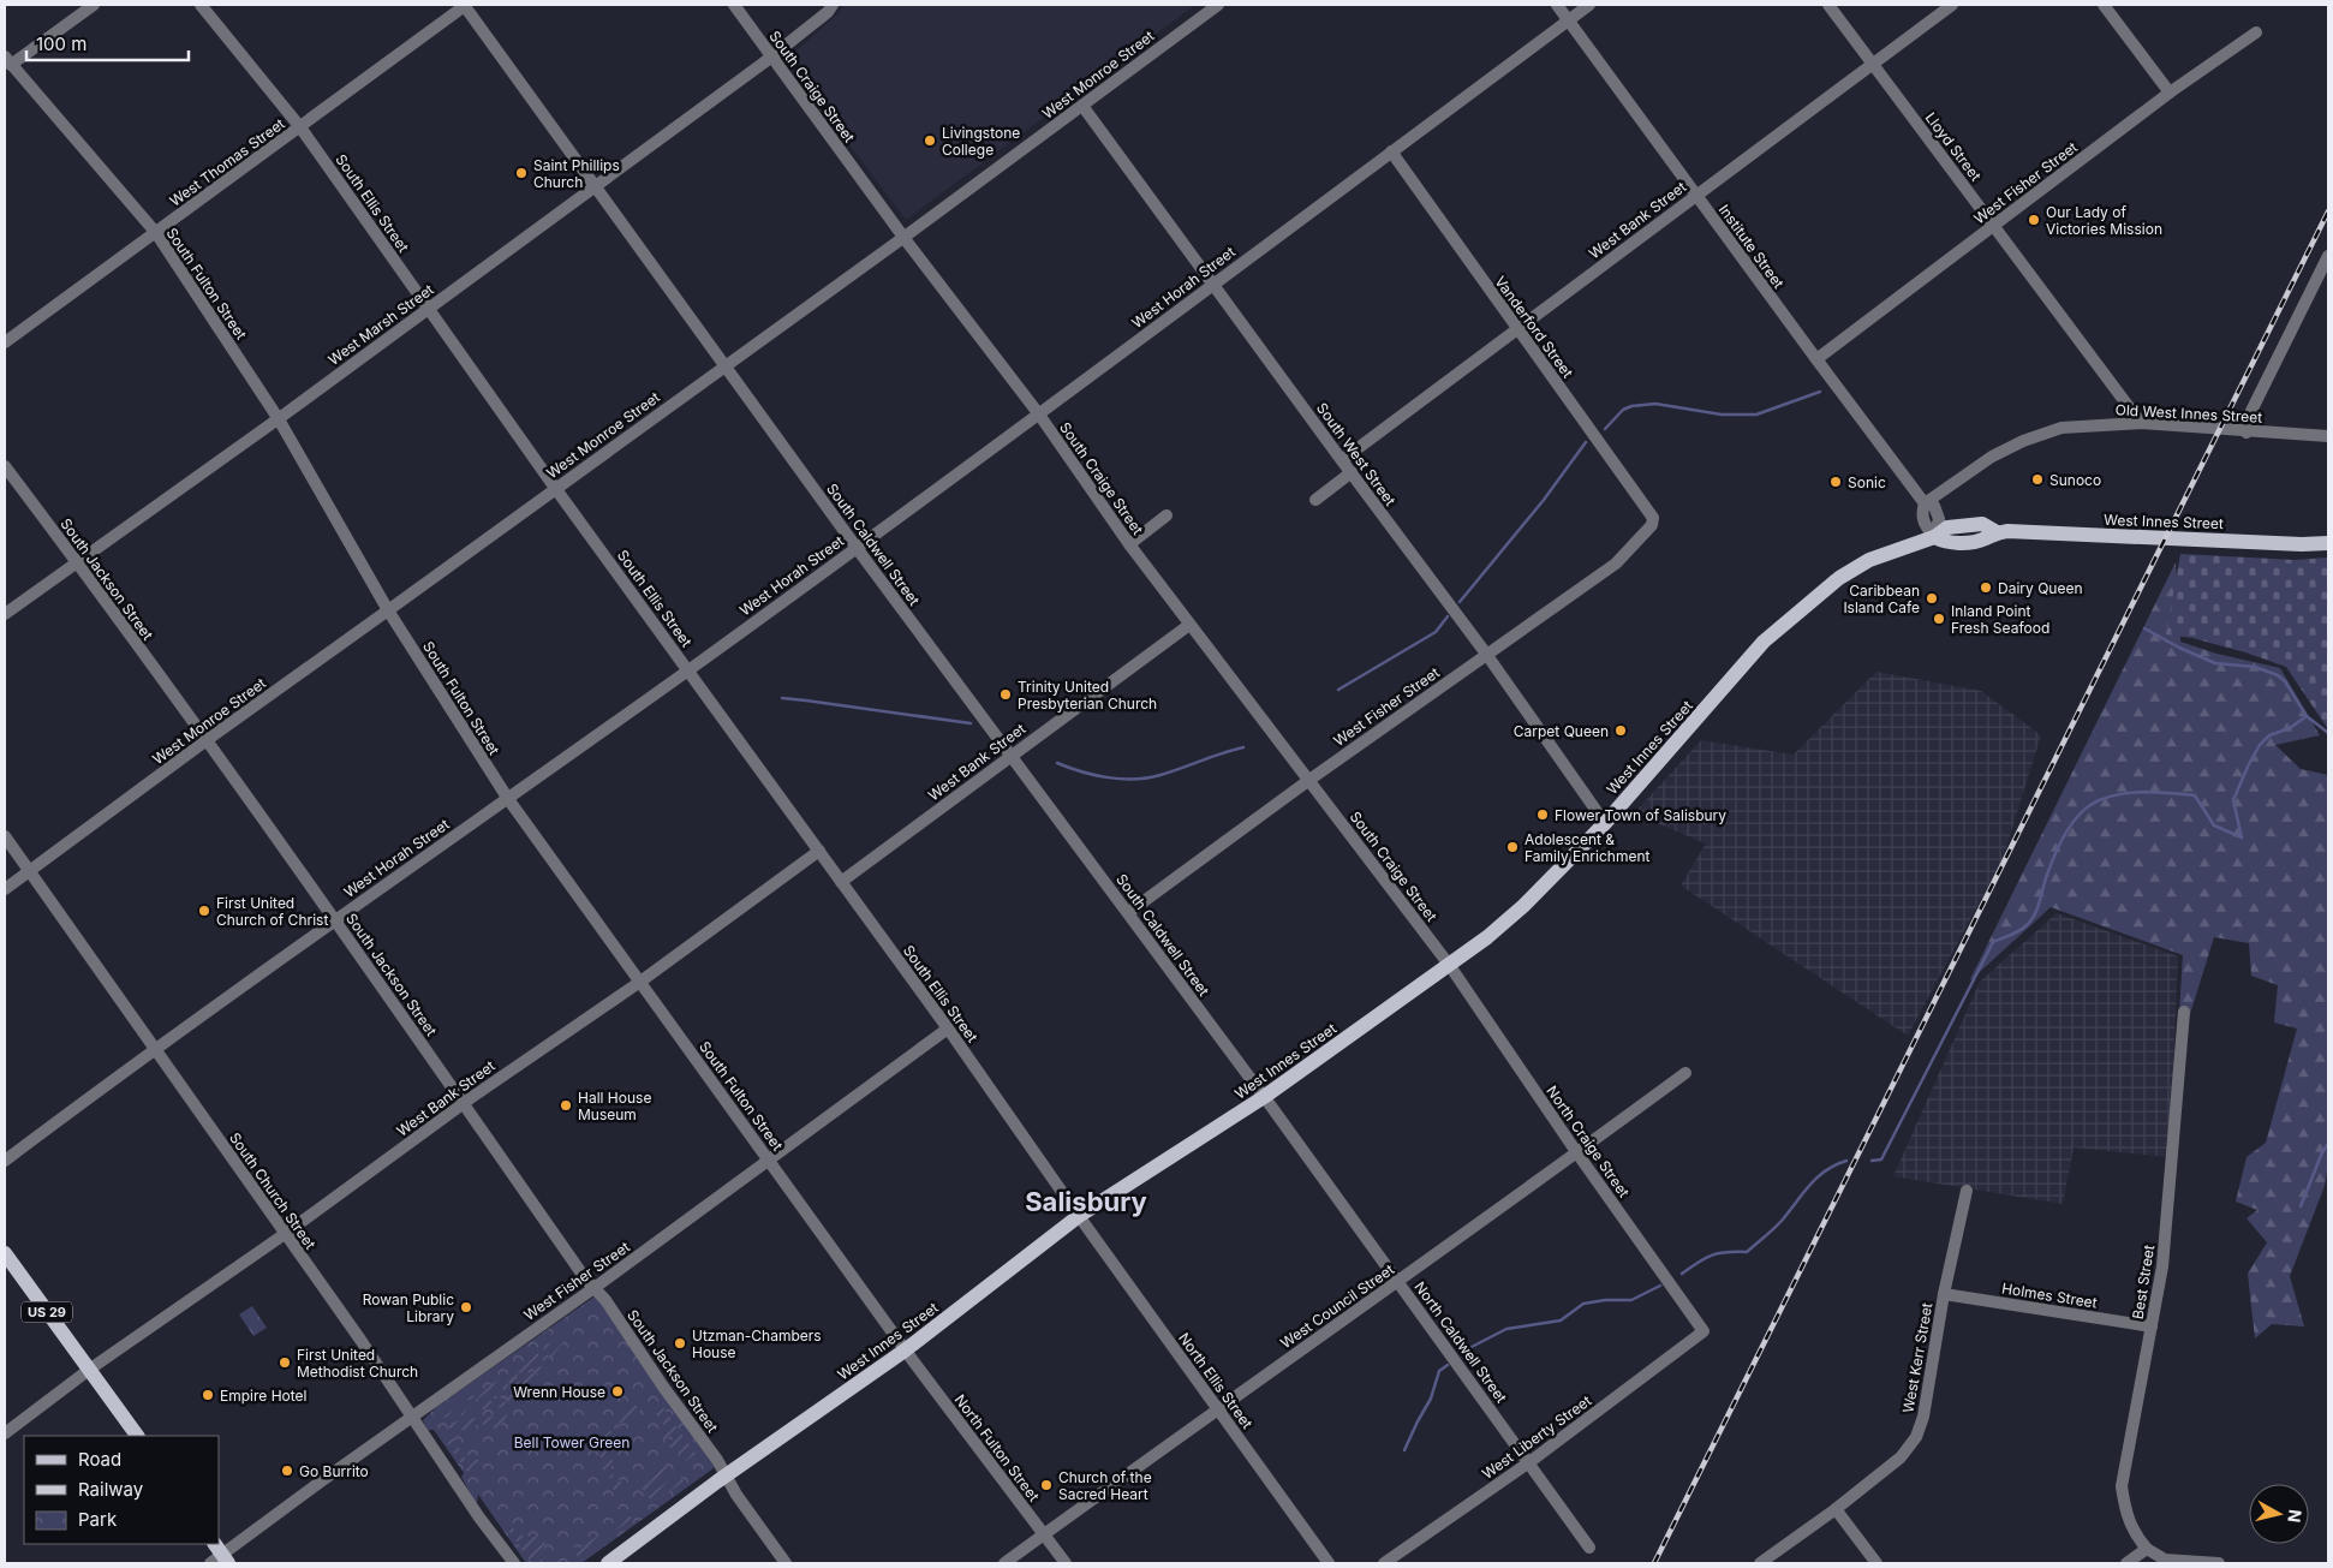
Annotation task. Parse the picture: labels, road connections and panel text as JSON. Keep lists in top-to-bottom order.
{
  "streets": {
    "main road": ["West Innes Street", "US 29"],
    "street": [
      "West Monroe Street",
      "South Craige Street",
      "Lloyd Street",
      "West Thomas Street",
      "West Fisher Street",
      "South Ellis Street",
      "West Bank Street",
      "Institute Street",
      "South Fulton Street",
      "West Horah Street",
      "West Marsh Street",
      "Vanderford Street",
      "Old West Innes Street",
      "South West Street",
      "South Caldwell Street",
      "South Jackson Street",
      "North Craige Street",
      "South Church Street",
      "Best Street",
      "Holmes Street",
      "West Council Street",
      "North Caldwell Street",
      "West Kerr Street",
      "North Ellis Street",
      "West Liberty Street",
      "North Fulton Street"
    ]
  },
  "crossings": [
    ["West Monroe Street", "South Craige Street"],
    ["West Monroe Street", "South Ellis Street"],
    ["West Monroe Street", "South Fulton Street"],
    ["West Monroe Street", "South West Street"],
    ["West Monroe Street", "South Caldwell Street"],
    ["West Monroe Street", "South Jackson Street"],
    ["West Monroe Street", "South Church Street"],
    ["South Craige Street", "West Fisher Street"],
    ["South Craige Street", "West Bank Street"],
    ["South Craige Street", "West Horah Street"],
    ["South Craige Street", "West Marsh Street"],
    ["South Craige Street", "West Innes Street"],
    ["South Craige Street", "North Craige Street"],
    ["Lloyd Street", "West Fisher Street"],
    ["Lloyd Street", "West Bank Street"],
    ["Lloyd Street", "Old West Innes Street"],
    ["West Thomas Street", "South Ellis Street"],
    ["West Thomas Street", "South Fulton Street"],
    ["West Thomas Street", "South Caldwell Street"],
    ["West Fisher Street", "South Ellis Street"],
    ["West Fisher Street", "Institute Street"],
    ["West Fisher Street", "South Fulton Street"],
    ["West Fisher Street", "Vanderford Street"],
    ["West Fisher Street", "South West Street"],
    ["West Fisher Street", "South Caldwell Street"],
    ["West Fisher Street", "South Jackson Street"],
    ["West Fisher Street", "South Church Street"],
    ["South Ellis Street", "West Bank Street"],
    ["South Ellis Street", "West Horah Street"],
    ["South Ellis Street", "West Marsh Street"],
    ["South Ellis Street", "West Innes Street"],
    ["South Ellis Street", "North Ellis Street"],
    ["West Bank Street", "Institute Street"],
    ["West Bank Street", "South Fulton Street"],
    ["West Bank Street", "Vanderford Street"],
    ["West Bank Street", "South West Street"],
    ["West Bank Street", "South Caldwell Street"],
    ["West Bank Street", "South Jackson Street"],
    ["West Bank Street", "South Church Street"],
    ["West Bank Street", "US 29"],
    ["Institute Street", "West Horah Street"],
    ["Institute Street", "Old West Innes Street"],
    ["Institute Street", "West Innes Street"],
    ["South Fulton Street", "West Horah Street"],
    ["South Fulton Street", "West Marsh Street"],
    ["South Fulton Street", "West Innes Street"],
    ["South Fulton Street", "North Fulton Street"],
    ["West Horah Street", "Vanderford Street"],
    ["West Horah Street", "South West Street"],
    ["West Horah Street", "South Caldwell Street"],
    ["West Horah Street", "South Jackson Street"],
    ["West Horah Street", "South Church Street"],
    ["West Marsh Street", "South Caldwell Street"],
    ["West Marsh Street", "South Jackson Street"],
    ["South West Street", "West Innes Street"],
    ["West Innes Street", "South Caldwell Street"],
    ["West Innes Street", "South Jackson Street"],
    ["West Innes Street", "North Craige Street"],
    ["West Innes Street", "North Caldwell Street"],
    ["West Innes Street", "North Ellis Street"],
    ["West Innes Street", "North Fulton Street"],
    ["South Caldwell Street", "North Caldwell Street"],
    ["North Craige Street", "West Council Street"],
    ["North Craige Street", "West Liberty Street"],
    ["Best Street", "Holmes Street"],
    ["Holmes Street", "West Kerr Street"],
    ["West Council Street", "North Caldwell Street"],
    ["West Council Street", "North Ellis Street"],
    ["West Council Street", "North Fulton Street"],
    ["North Caldwell Street", "West Liberty Street"]
  ],
  "districts": ["Salisbury"],
  "parks": ["Bell Tower Green"],
  "places": [
    "Livingstone College",
    "Saint Phillips Church",
    "Our Lady of Victories Mission",
    "Sunoco",
    "Sonic",
    "Dairy Queen",
    "Caribbean Island Cafe",
    "Inland Point Fresh Seafood",
    "Trinity United Presbyterian Church",
    "Carpet Queen",
    "Flower Town of Salisbury",
    "Adolescent & Family Enrichment",
    "First United Church of Christ",
    "Hall House Museum",
    "Rowan Public Library",
    "Utzman-Chambers House",
    "First United Methodist Church",
    "Wrenn House",
    "Empire Hotel",
    "Go Burrito",
    "Church of the Sacred Heart"
  ],
  "legend": ["Road", "Railway", "Park"],
  "scale_bar": "100 m",
  "north": "right"
}
